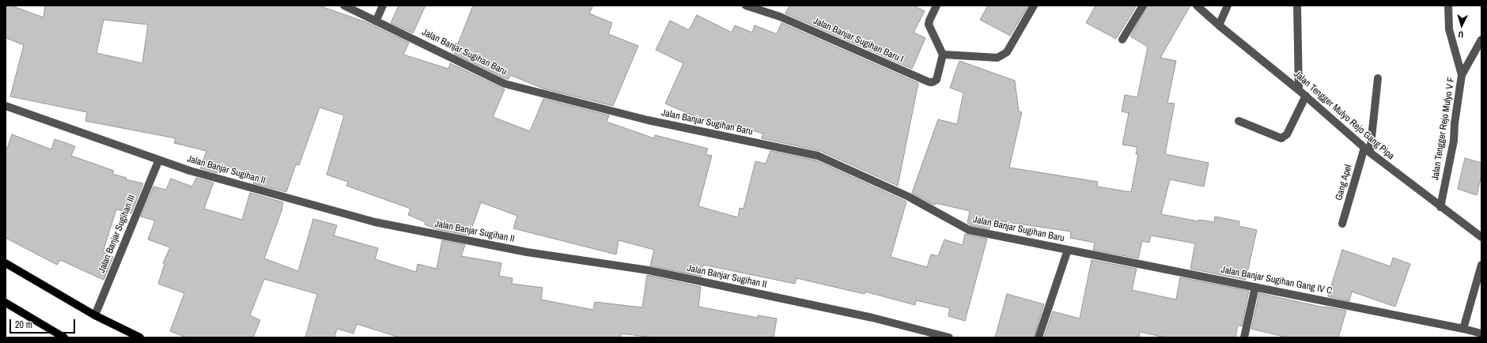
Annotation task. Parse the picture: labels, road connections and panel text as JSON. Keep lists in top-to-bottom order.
{
  "streets": {
    "street": [
      "Jalan Banjar Sugihan Baru I",
      "Jalan Banjar Sugihan Baru",
      "Jalan Tengger Mulyo Rejo Gang Pipa",
      "Jalan Tengger Rejo Mulyo V F",
      "Jalan Banjar Sugihan II",
      "Gang Apel",
      "Jalan Banjar Sugihan III",
      "Jalan Banjar Sugihan Gang IV C"
    ]
  },
  "crossings": [
    ["Jalan Banjar Sugihan Baru", "Jalan Banjar Sugihan Gang IV C"],
    ["Jalan Tengger Mulyo Rejo Gang Pipa", "Jalan Tengger Rejo Mulyo V F"],
    ["Jalan Tengger Mulyo Rejo Gang Pipa", "Gang Apel"],
    ["Jalan Banjar Sugihan II", "Jalan Banjar Sugihan III"]
  ],
  "scale_bar": "20 m",
  "north": "bottom"
}
